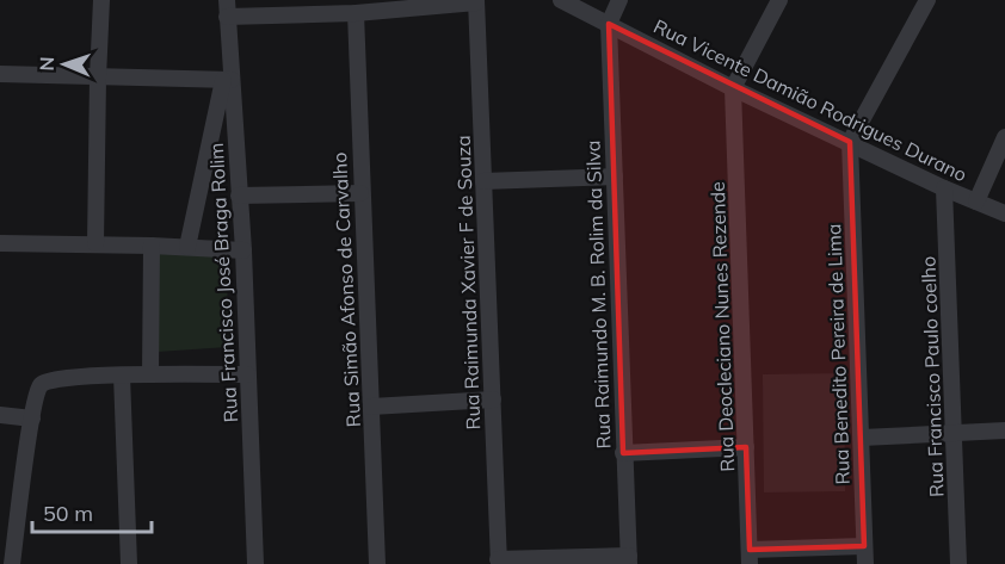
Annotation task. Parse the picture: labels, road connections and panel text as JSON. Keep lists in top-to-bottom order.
{
  "streets": {
    "street": [
      "Rua Vicente Damião Rodrigues Durano",
      "Rua Francisco José Braga Rolim",
      "Rua Raimunda Xavier F de Souza",
      "Rua Simão Afonso de Carvalho",
      "Rua Raimundo M. B. Rolim da Silva",
      "Rua Deocleciano Nunes Rezende",
      "Rua Benedito Pereira de Lima",
      "Rua Francisco Paulo coelho"
    ]
  },
  "crossings": [
    ["Rua Vicente Damião Rodrigues Durano", "Rua Raimundo M. B. Rolim da Silva"],
    ["Rua Vicente Damião Rodrigues Durano", "Rua Deocleciano Nunes Rezende"],
    ["Rua Vicente Damião Rodrigues Durano", "Rua Benedito Pereira de Lima"],
    ["Rua Vicente Damião Rodrigues Durano", "Rua Francisco Paulo coelho"]
  ],
  "scale_bar": "50 m",
  "north": "left"
}
